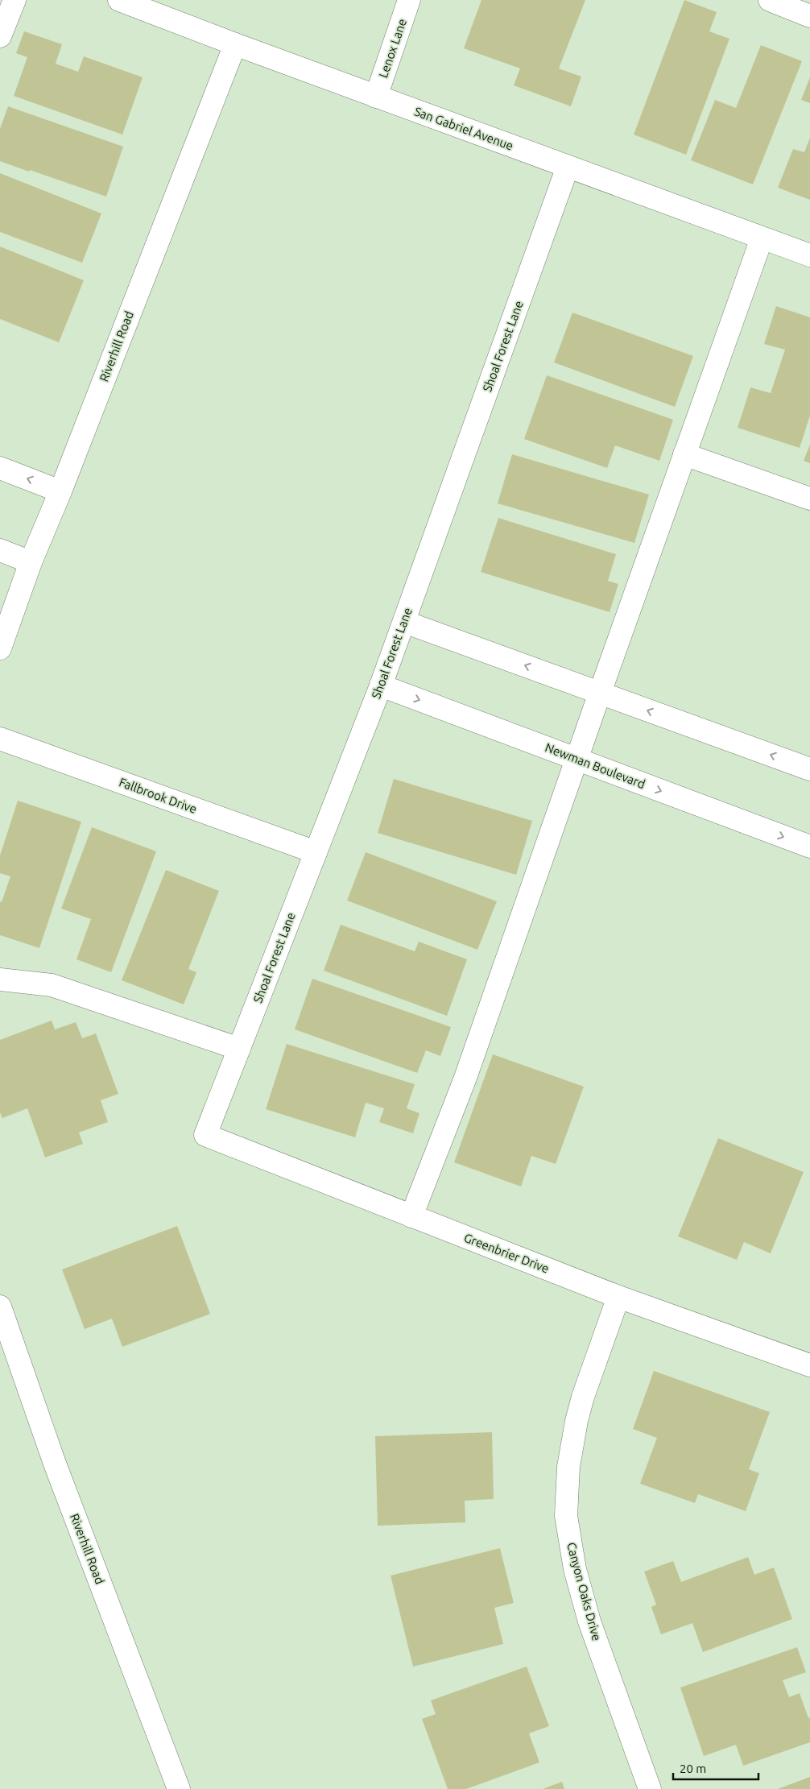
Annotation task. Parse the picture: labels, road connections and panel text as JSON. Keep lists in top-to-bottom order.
{
  "streets": {
    "street": [
      "Lenox Lane",
      "San Gabriel Avenue",
      "Riverhill Road",
      "Shoal Forest Lane",
      "Newman Boulevard",
      "Fallbrook Drive",
      "Greenbrier Drive",
      "Canyon Oaks Drive"
    ]
  },
  "crossings": [
    ["Lenox Lane", "San Gabriel Avenue"],
    ["San Gabriel Avenue", "Riverhill Road"],
    ["San Gabriel Avenue", "Shoal Forest Lane"],
    ["Shoal Forest Lane", "Newman Boulevard"],
    ["Shoal Forest Lane", "Fallbrook Drive"],
    ["Shoal Forest Lane", "Greenbrier Drive"],
    ["Greenbrier Drive", "Canyon Oaks Drive"]
  ],
  "scale_bar": "20 m"
}
